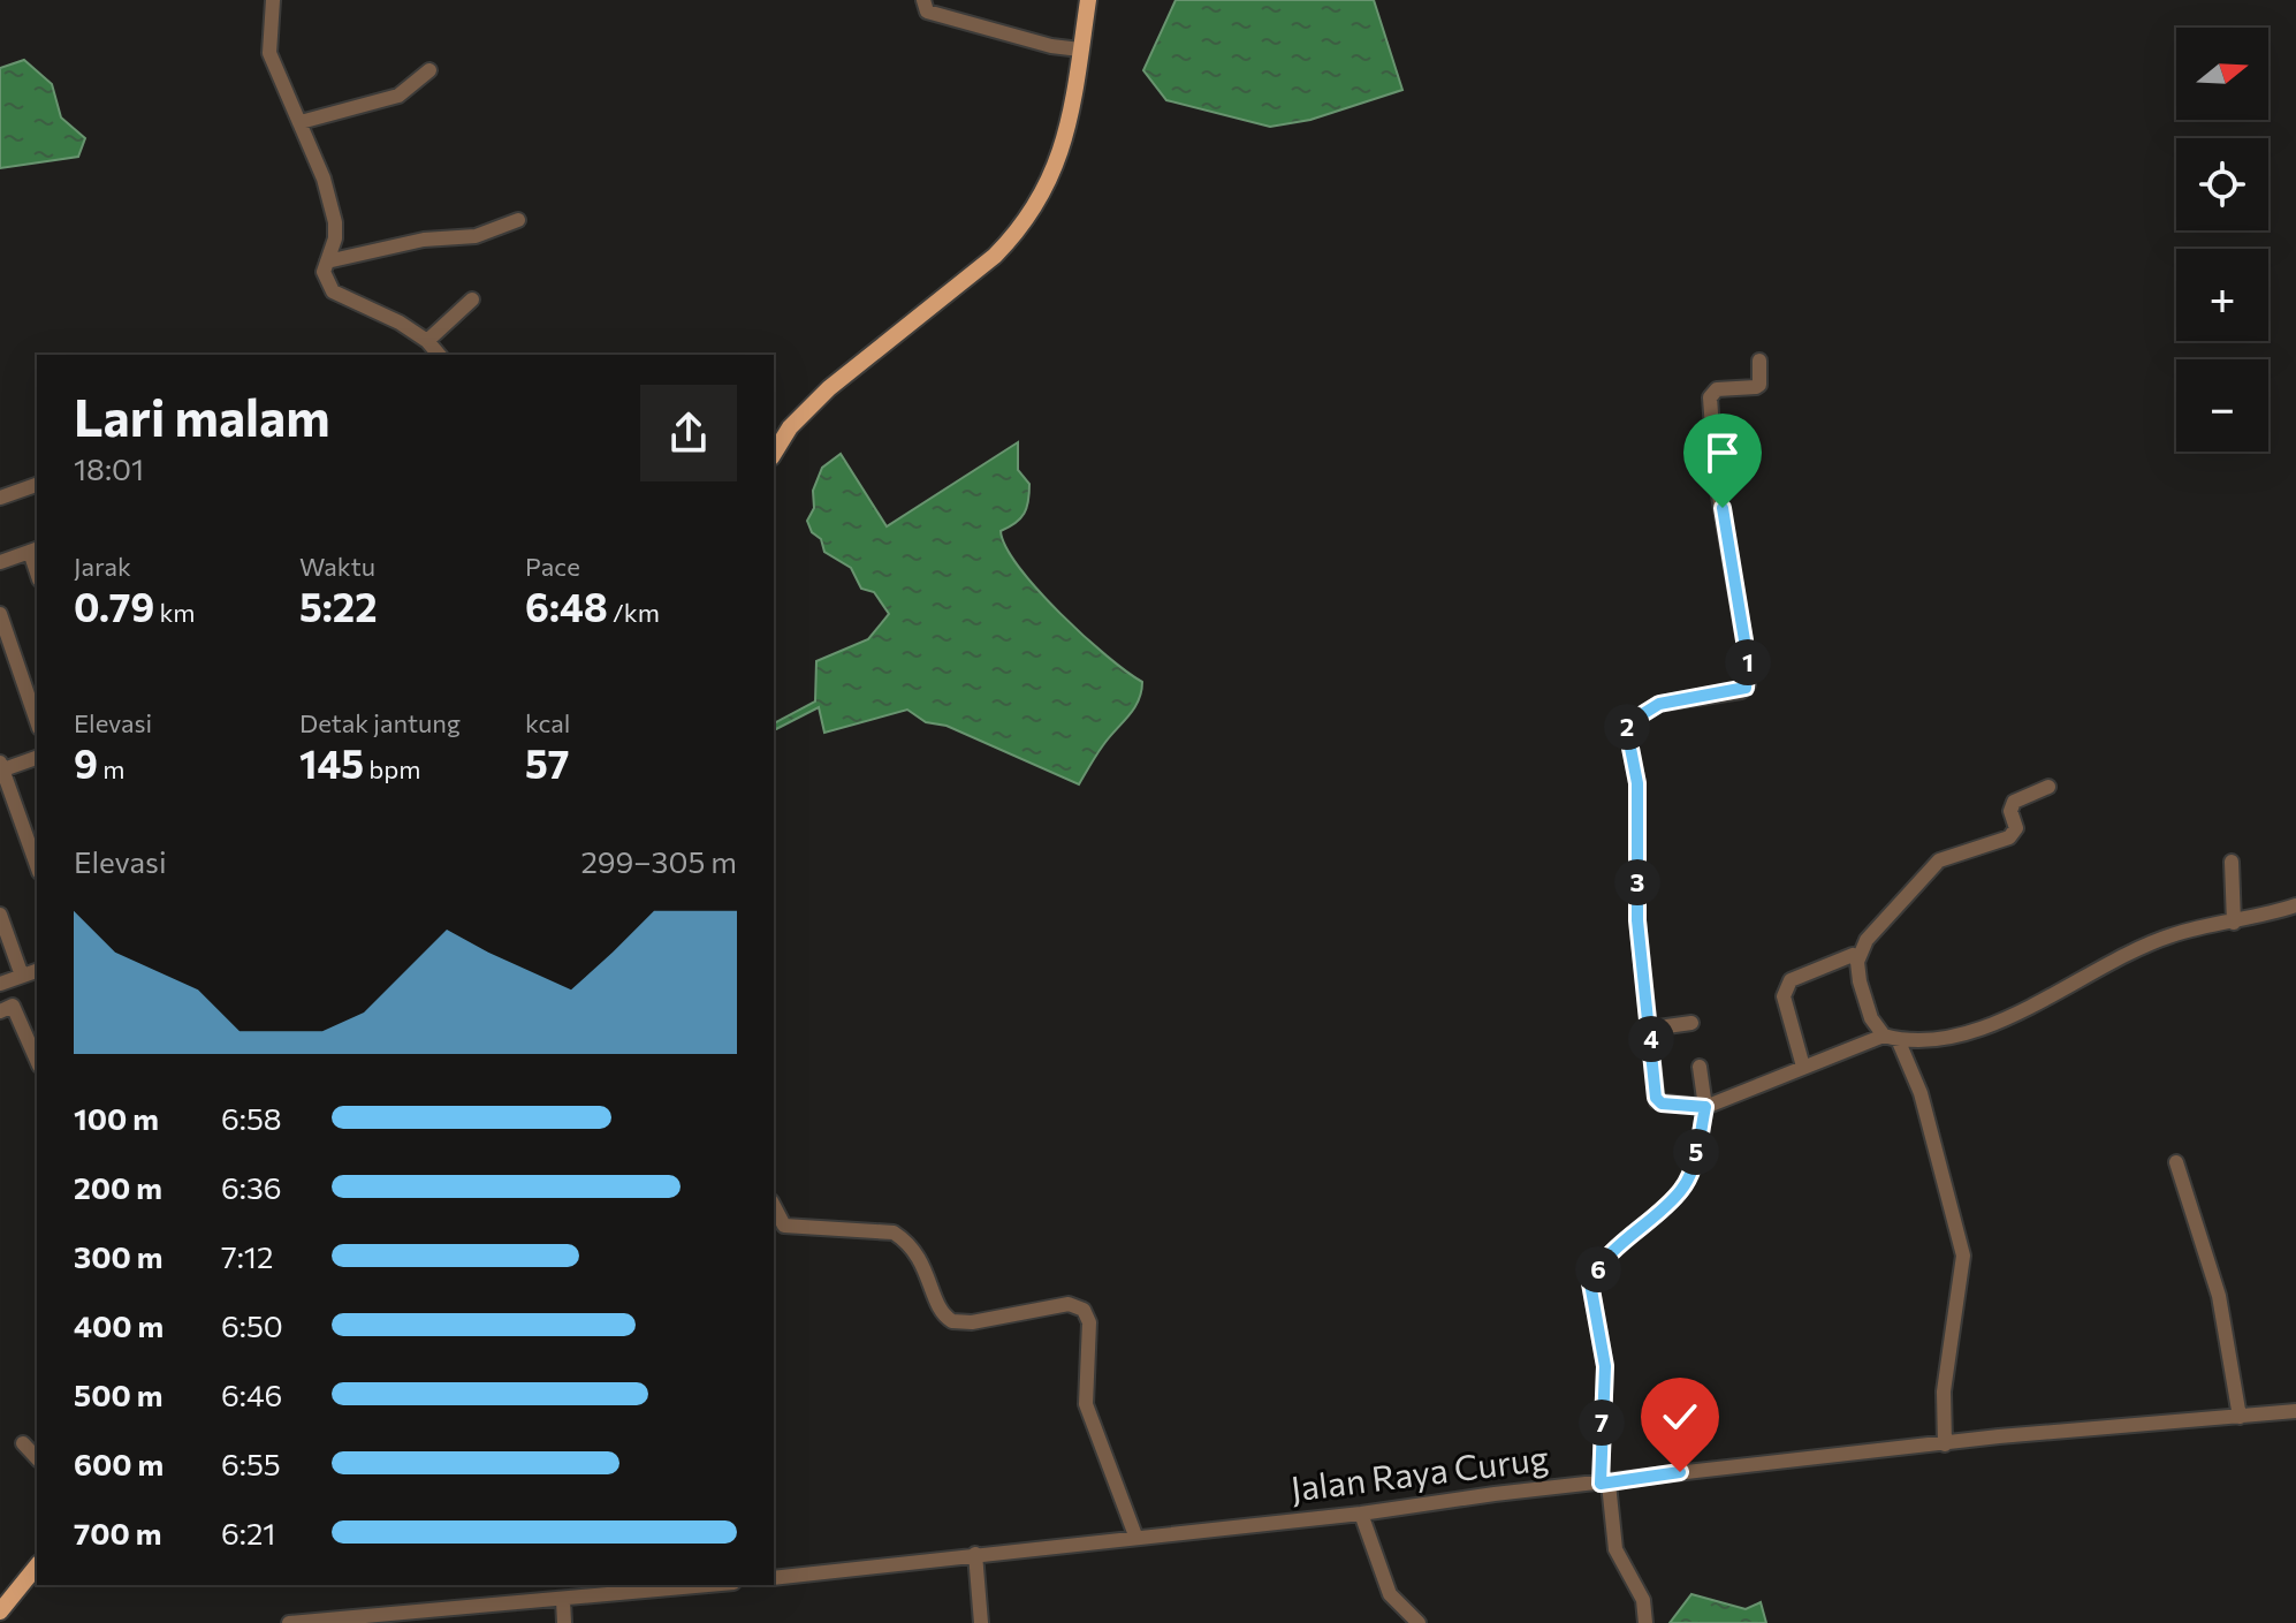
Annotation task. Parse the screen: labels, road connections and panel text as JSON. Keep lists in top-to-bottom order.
{
  "streets": {
    "street": ["Jalan Raya Curug"]
  },
  "north": "right",
  "page": {
    "map_buttons": ["+", "−"],
    "heading": ["Lari malam", "18:01"],
    "stats": [
      ["Jarak", "0.79 km"],
      ["Waktu", "5:22"],
      ["Pace", "6:48 /km"],
      ["Elevasi", "9 m"],
      ["Detak jantung", "145 bpm"],
      ["kcal", "57"]
    ],
    "pins": [
      "1",
      "2",
      "3",
      "4",
      "5",
      "6",
      "7"
    ],
    "chart": ["Elevasi", "299–305 m"],
    "list": [
      {
        "name": "100 m",
        "note": "6:58"
      },
      {
        "name": "200 m",
        "note": "6:36"
      },
      {
        "name": "300 m",
        "note": "7:12"
      },
      {
        "name": "400 m",
        "note": "6:50"
      },
      {
        "name": "500 m",
        "note": "6:46"
      },
      {
        "name": "600 m",
        "note": "6:55"
      },
      {
        "name": "700 m",
        "note": "6:21"
      }
    ]
  }
}
